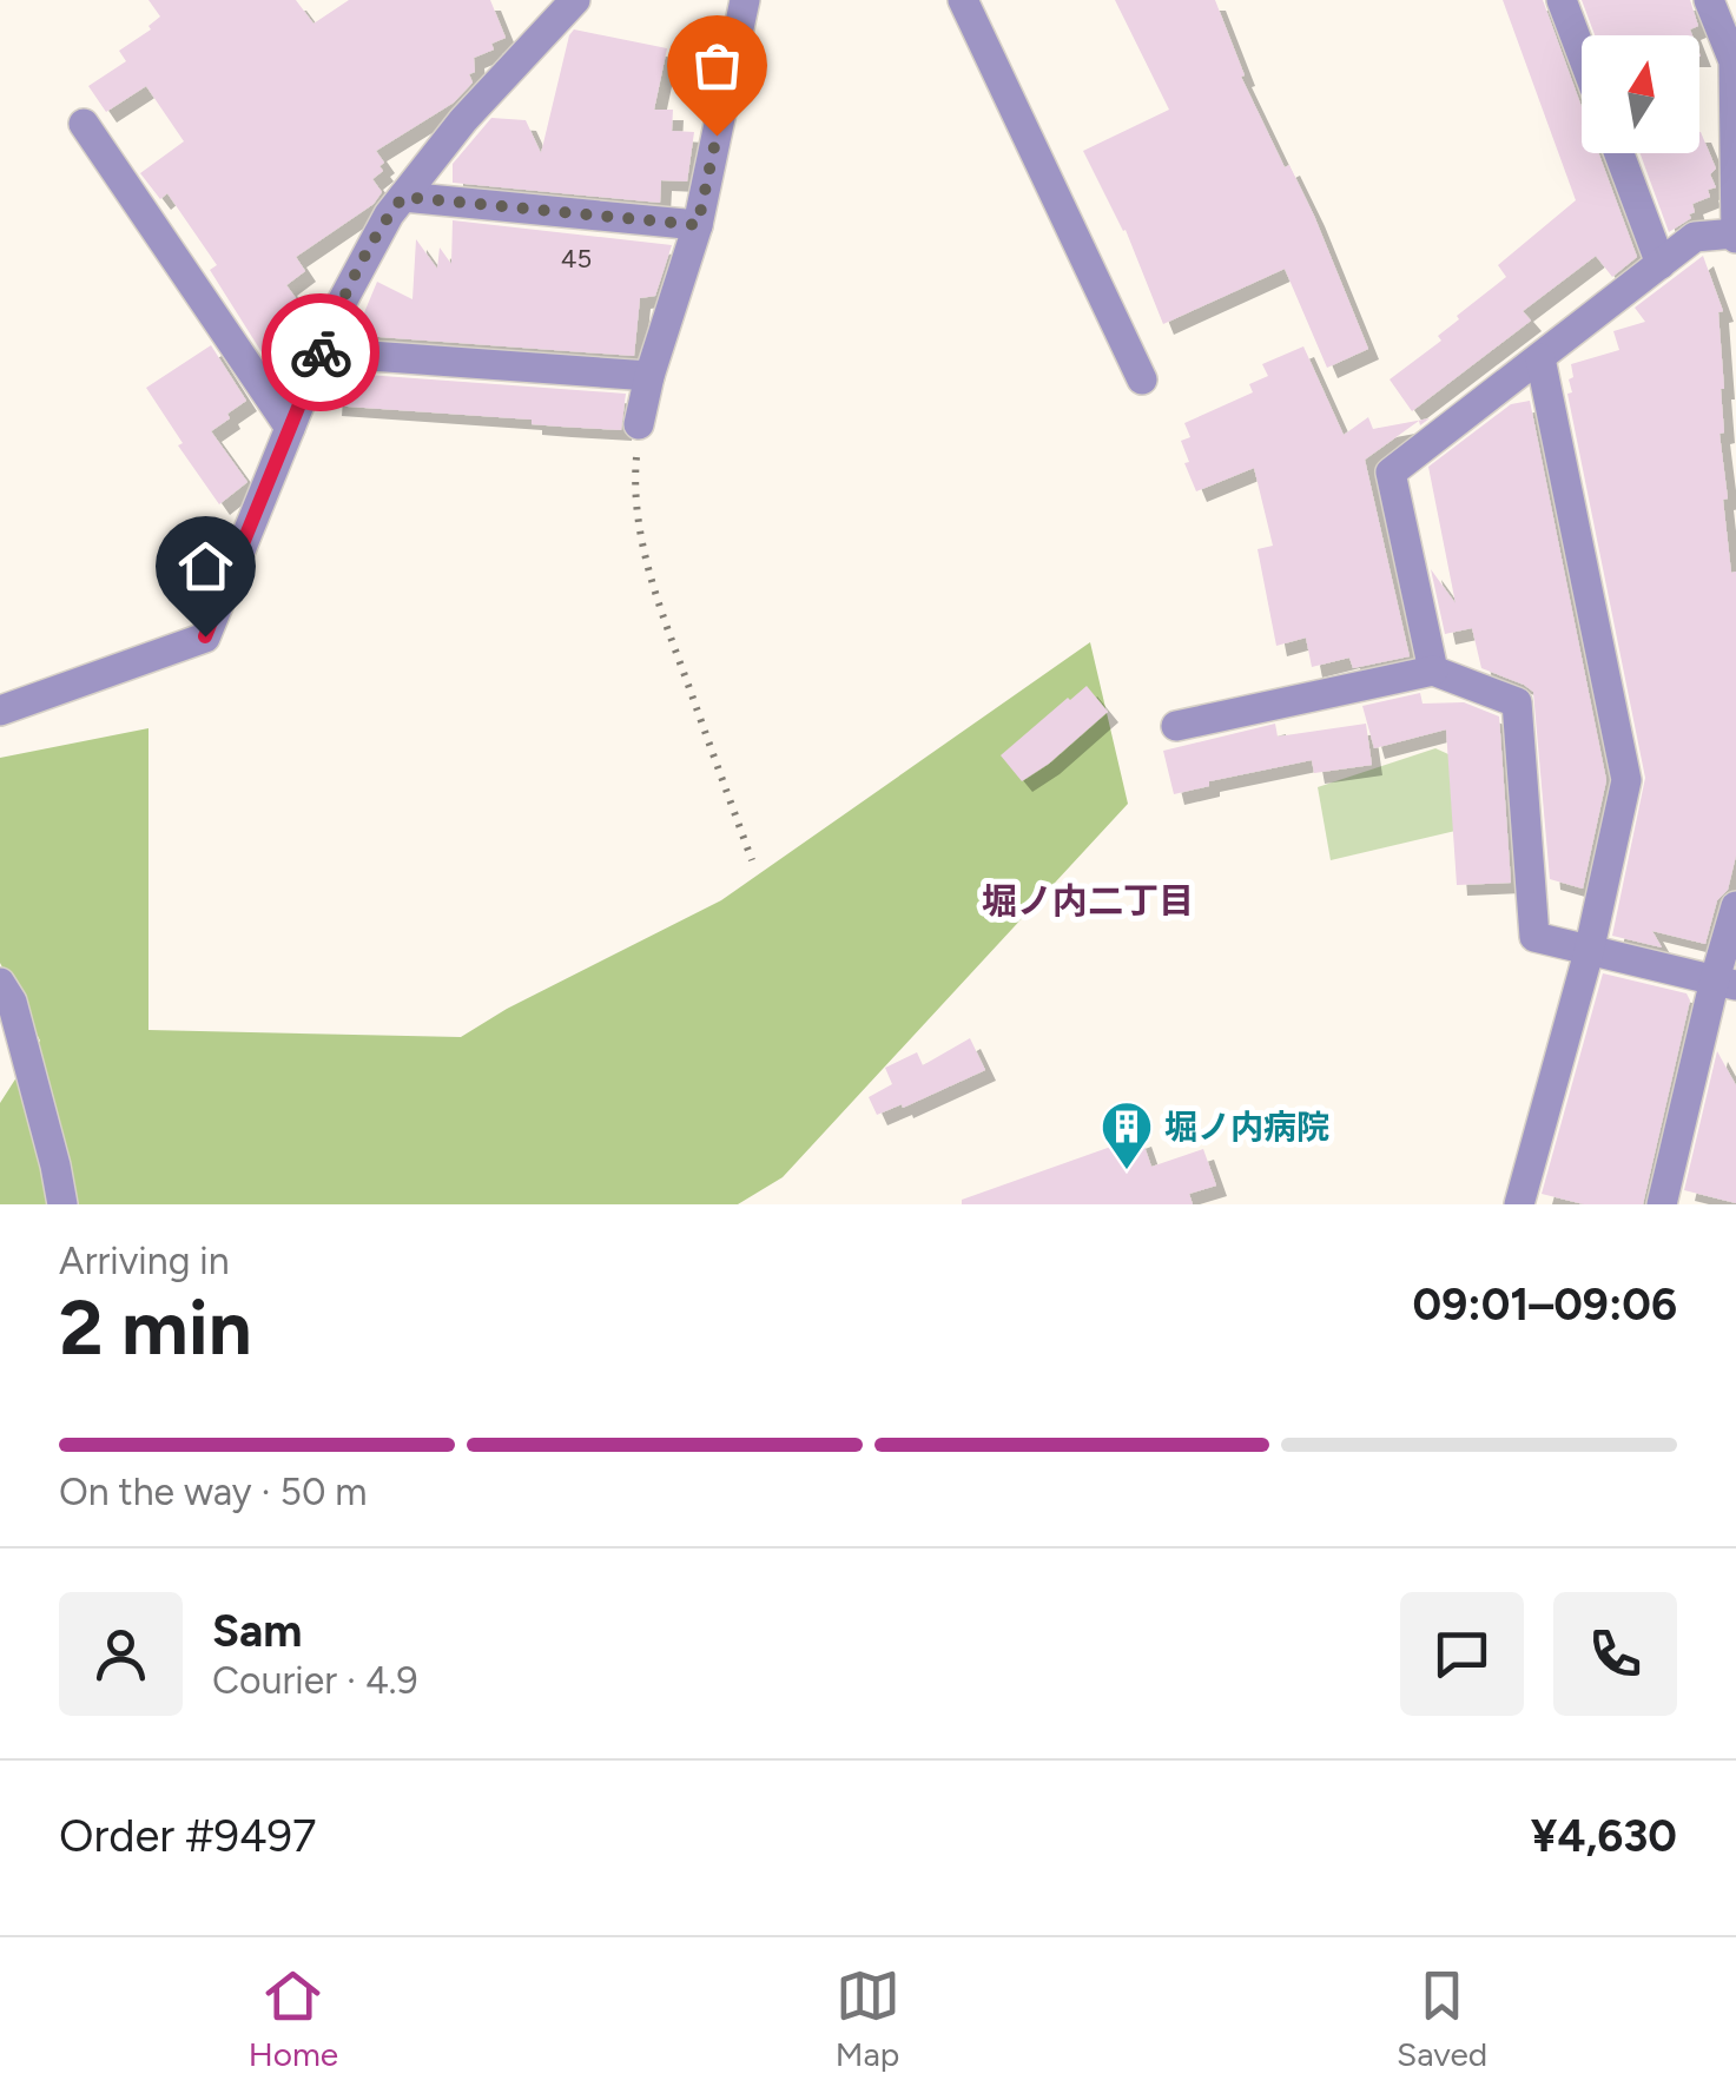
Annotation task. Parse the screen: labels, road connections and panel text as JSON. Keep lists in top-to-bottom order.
{
  "districts": ["堀ノ内二丁目"],
  "places": {
    "building": ["堀ノ内病院"]
  },
  "house_numbers": ["45"],
  "north": "top",
  "page": {
    "heading": ["2 min", "Arriving in", "09:01–09:06"],
    "panel": [
      "Sam",
      "Courier · 4.9",
      "Order #9497",
      "¥4,630"
    ],
    "bar": "On the way · 50 m",
    "tabs": ["Home", "Map", "Saved"]
  }
}
